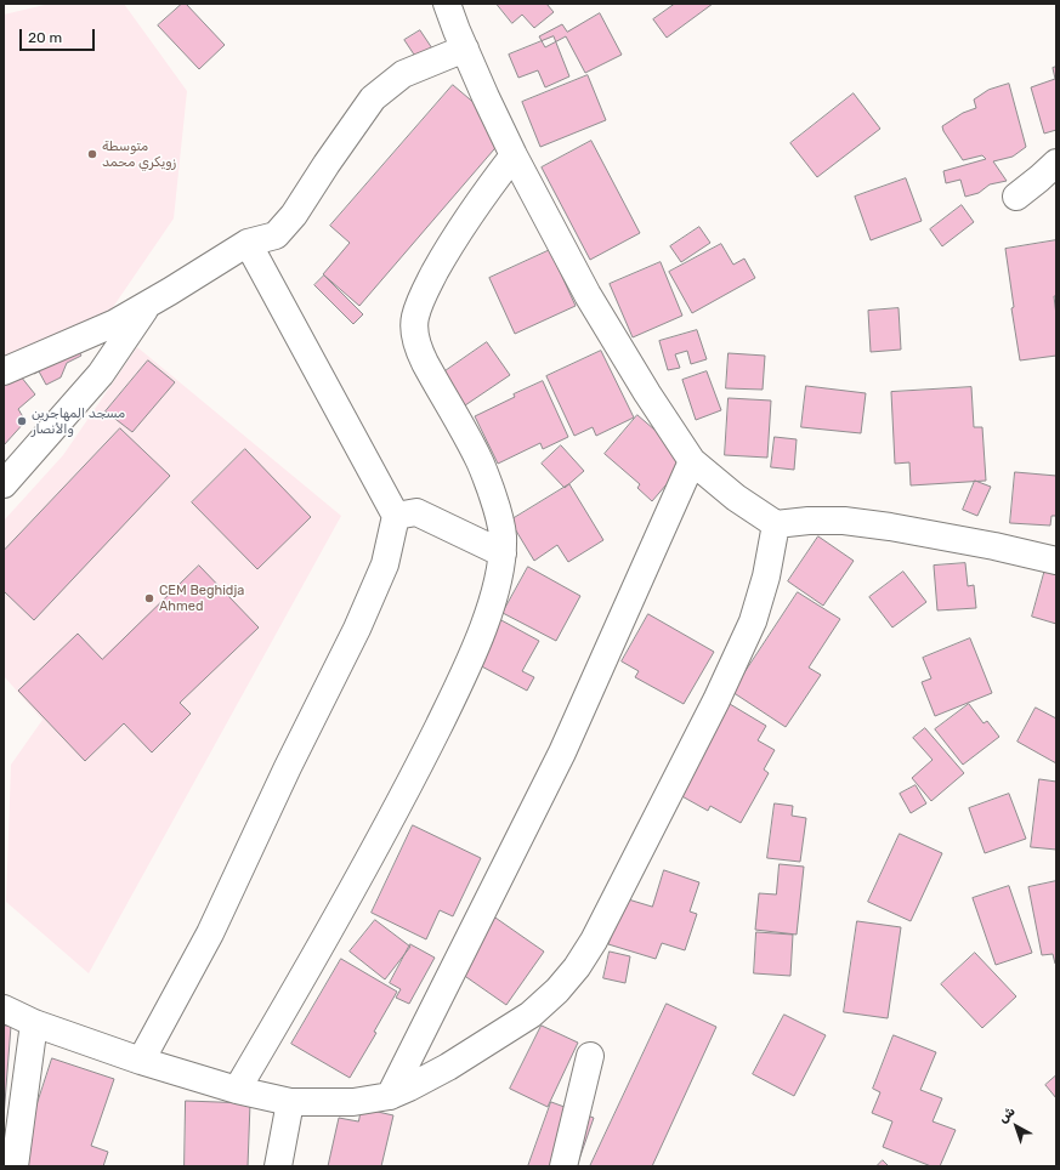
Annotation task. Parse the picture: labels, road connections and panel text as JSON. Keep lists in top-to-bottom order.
{
  "places": ["متوسطة زويكري محمد", "مسجد المهاجرين والأنصار", "CEM Beghidja Ahmed"],
  "scale_bar": "20 m",
  "north": "top left"
}
